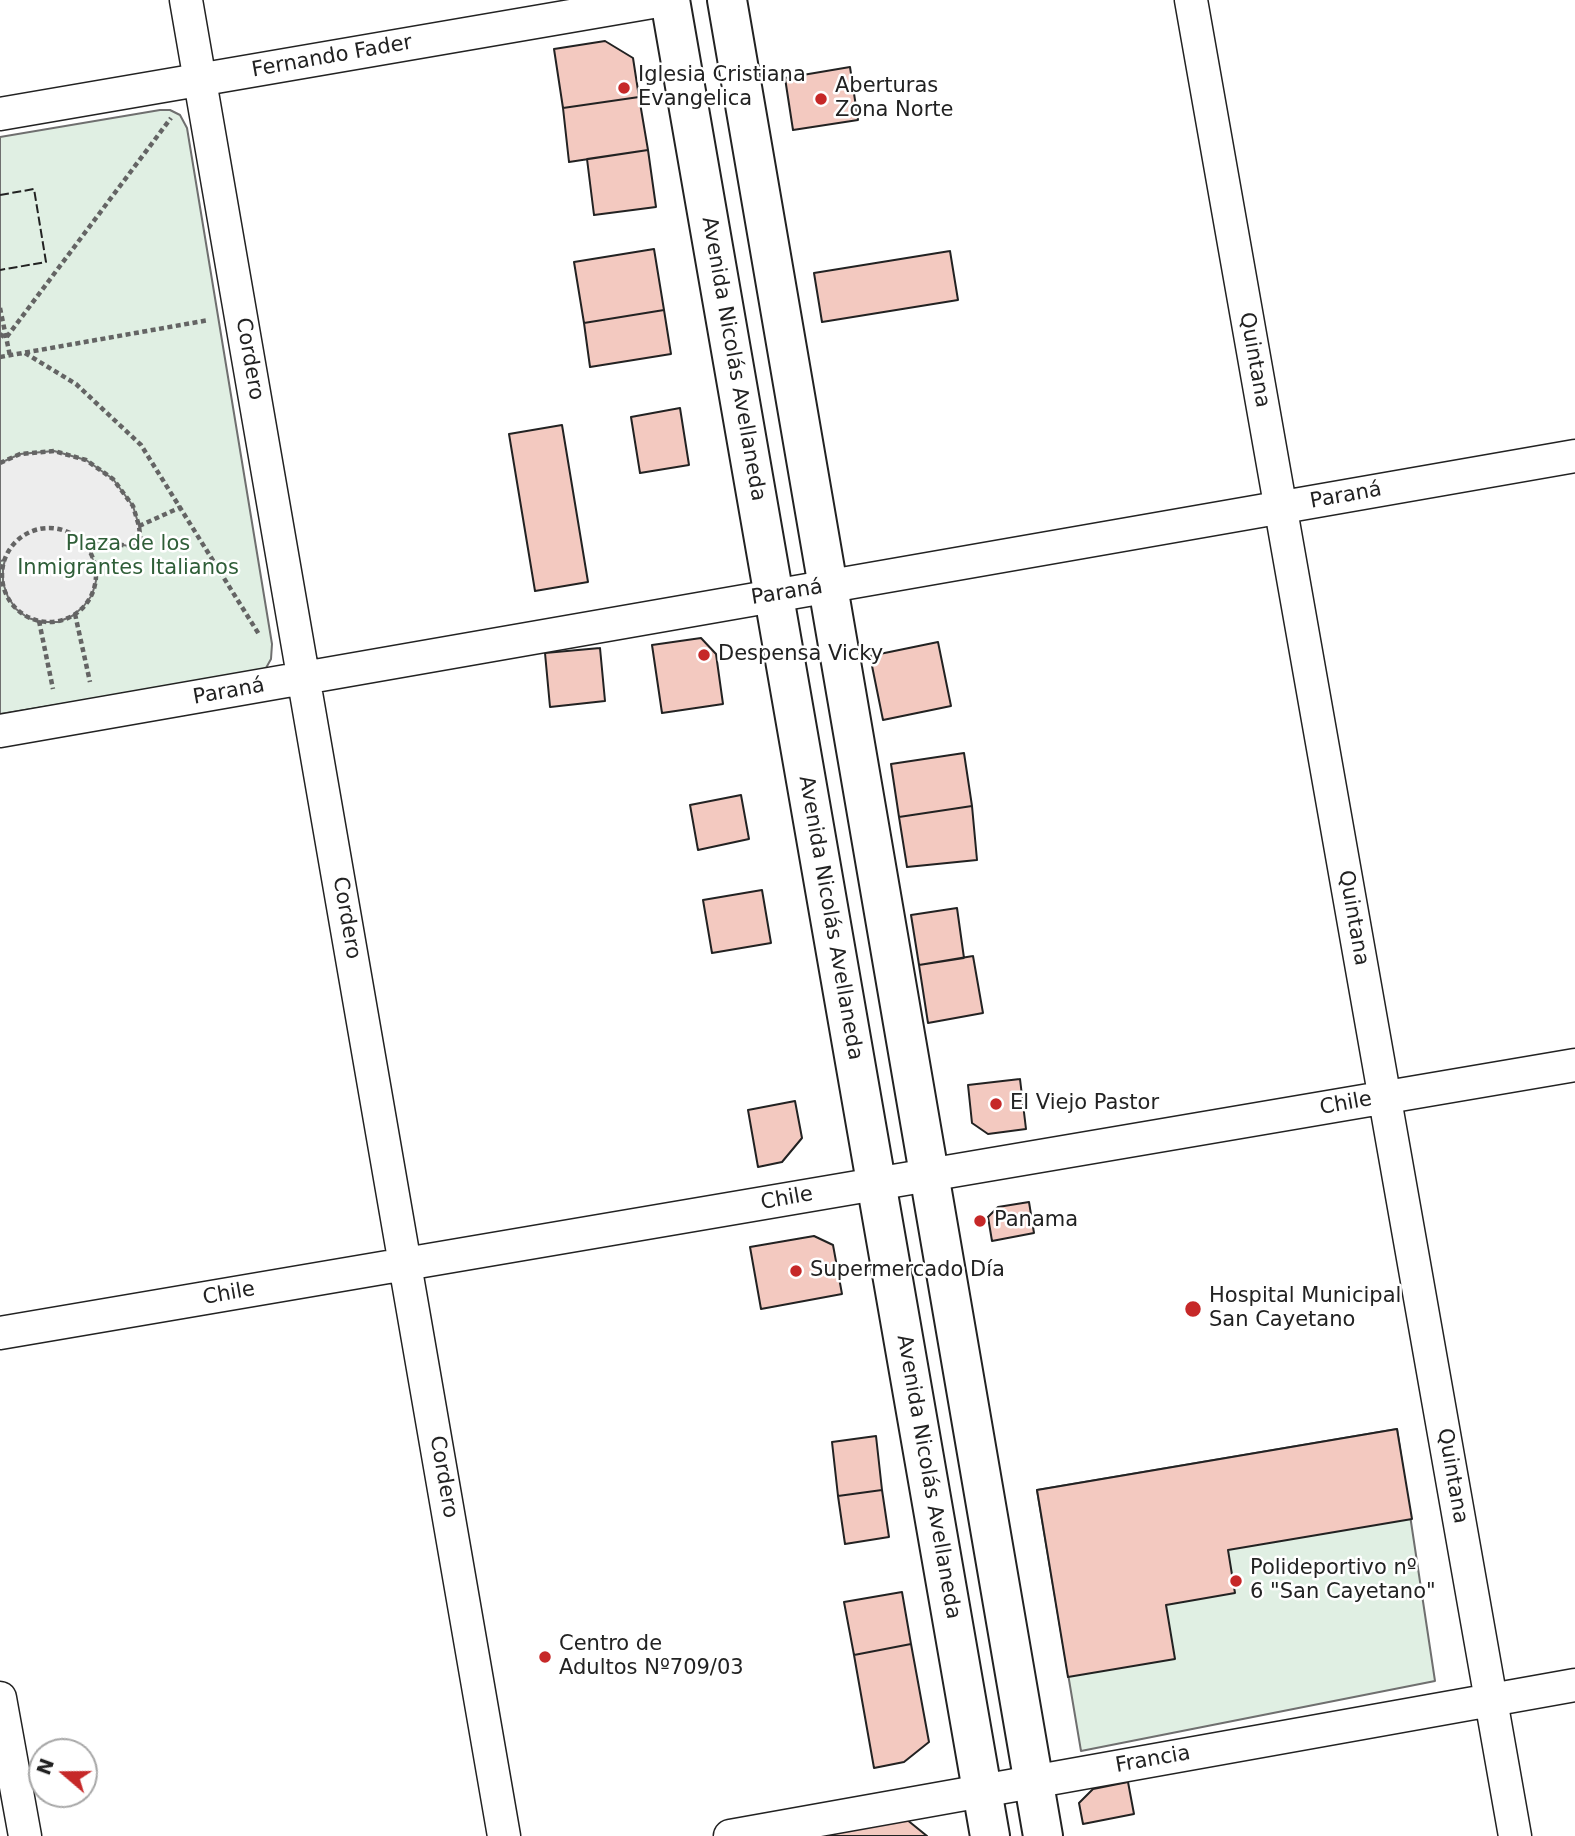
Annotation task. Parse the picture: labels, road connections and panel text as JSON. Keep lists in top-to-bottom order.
{
  "streets": {
    "main road": ["Avenida Nicolás Avellaneda"],
    "street": [
      "Fernando Fader",
      "Cordero",
      "Quintana",
      "Paraná",
      "Chile",
      "Francia"
    ]
  },
  "crossings": [
    ["Fernando Fader", "Cordero"],
    ["Cordero", "Paraná"],
    ["Cordero", "Chile"],
    ["Avenida Nicolás Avellaneda", "Paraná"],
    ["Avenida Nicolás Avellaneda", "Chile"],
    ["Avenida Nicolás Avellaneda", "Francia"],
    ["Quintana", "Paraná"],
    ["Quintana", "Chile"],
    ["Quintana", "Francia"]
  ],
  "parks": ["Plaza de los Inmigrantes Italianos"],
  "places": [
    "Iglesia Cristiana Evangelica",
    "Aberturas Zona Norte",
    "Despensa Vicky",
    "El Viejo Pastor",
    "Panama",
    "Supermercado Día",
    "Hospital Municipal San Cayetano",
    "Polideportivo nº 6 \"San Cayetano\"",
    "Centro de Adultos Nº709/03"
  ],
  "north": "left"
}
